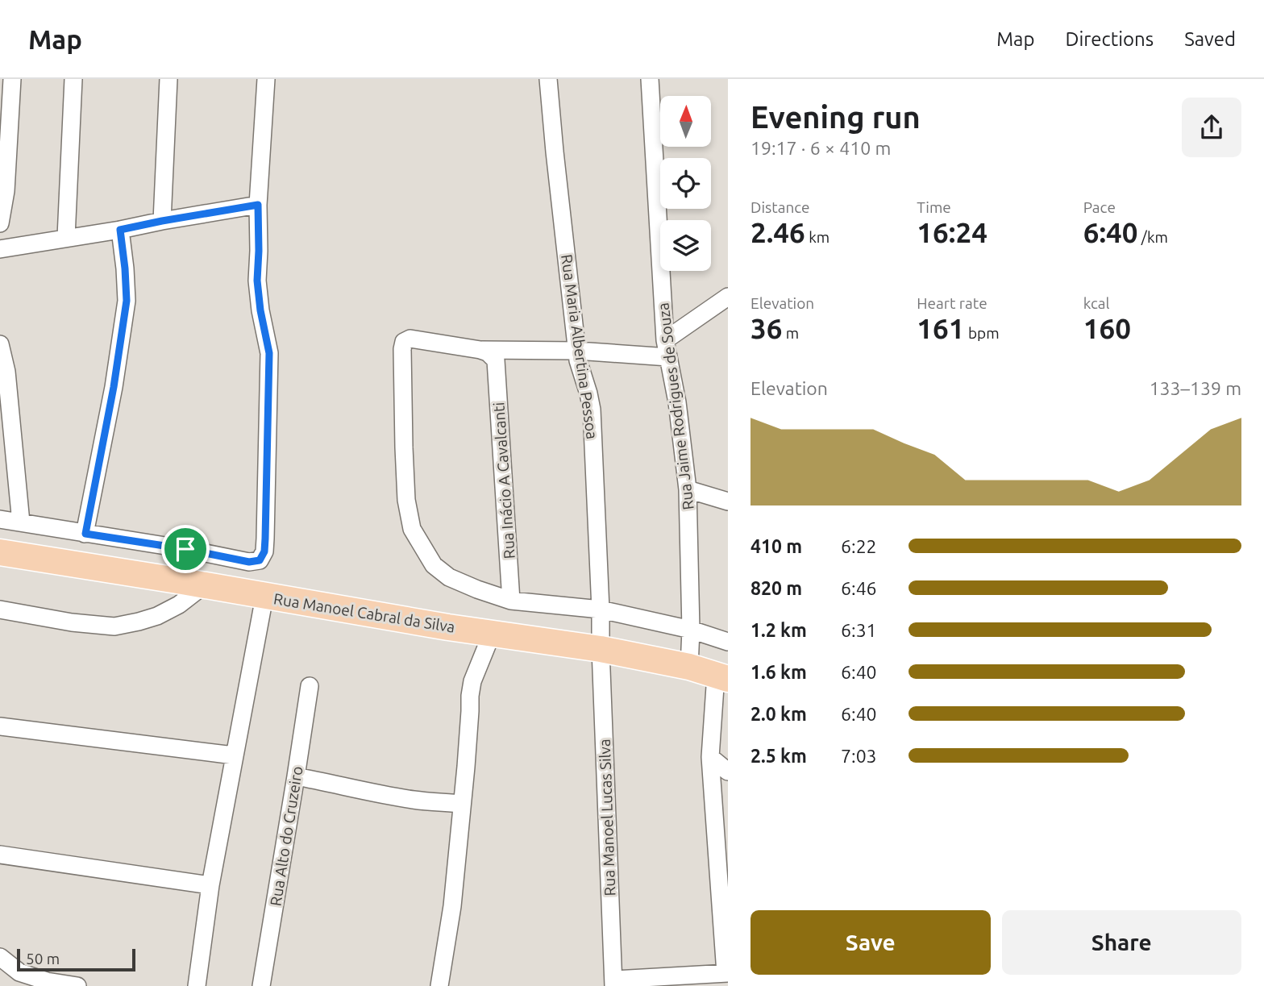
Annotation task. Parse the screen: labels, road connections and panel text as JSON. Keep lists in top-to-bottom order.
{
  "streets": {
    "main road": ["Rua Manoel Cabral da Silva"],
    "street": [
      "Rua Maria Albertina Pessoa",
      "Rua Jaime Rodrigues de Souza",
      "Rua Inácio A Cavalcanti",
      "Rua Manoel Lucas Silva",
      "Rua Alto do Cruzeiro"
    ]
  },
  "crossings": [
    ["Rua Maria Albertina Pessoa", "Rua Manoel Cabral da Silva"],
    ["Rua Maria Albertina Pessoa", "Rua Manoel Lucas Silva"],
    ["Rua Jaime Rodrigues de Souza", "Rua Manoel Cabral da Silva"],
    ["Rua Manoel Cabral da Silva", "Rua Manoel Lucas Silva"]
  ],
  "scale_bar": "50 m",
  "north": "top",
  "page": {
    "header": "Map",
    "nav": ["Map", "Directions", "Saved"],
    "heading": ["Evening run", "19:17 · 6 × 410 m"],
    "stats": [
      ["Distance", "2.46 km"],
      ["Time", "16:24"],
      ["Pace", "6:40 /km"],
      ["Elevation", "36 m"],
      ["Heart rate", "161 bpm"],
      ["kcal", "160"]
    ],
    "chart": ["Elevation", "133–139 m"],
    "list": [
      {
        "name": "410 m",
        "note": "6:22"
      },
      {
        "name": "820 m",
        "note": "6:46"
      },
      {
        "name": "1.2 km",
        "note": "6:31"
      },
      {
        "name": "1.6 km",
        "note": "6:40"
      },
      {
        "name": "2.0 km",
        "note": "6:40"
      },
      {
        "name": "2.5 km",
        "note": "7:03"
      }
    ],
    "buttons": ["Save", "Share"],
    "scale": "50 m"
  }
}
